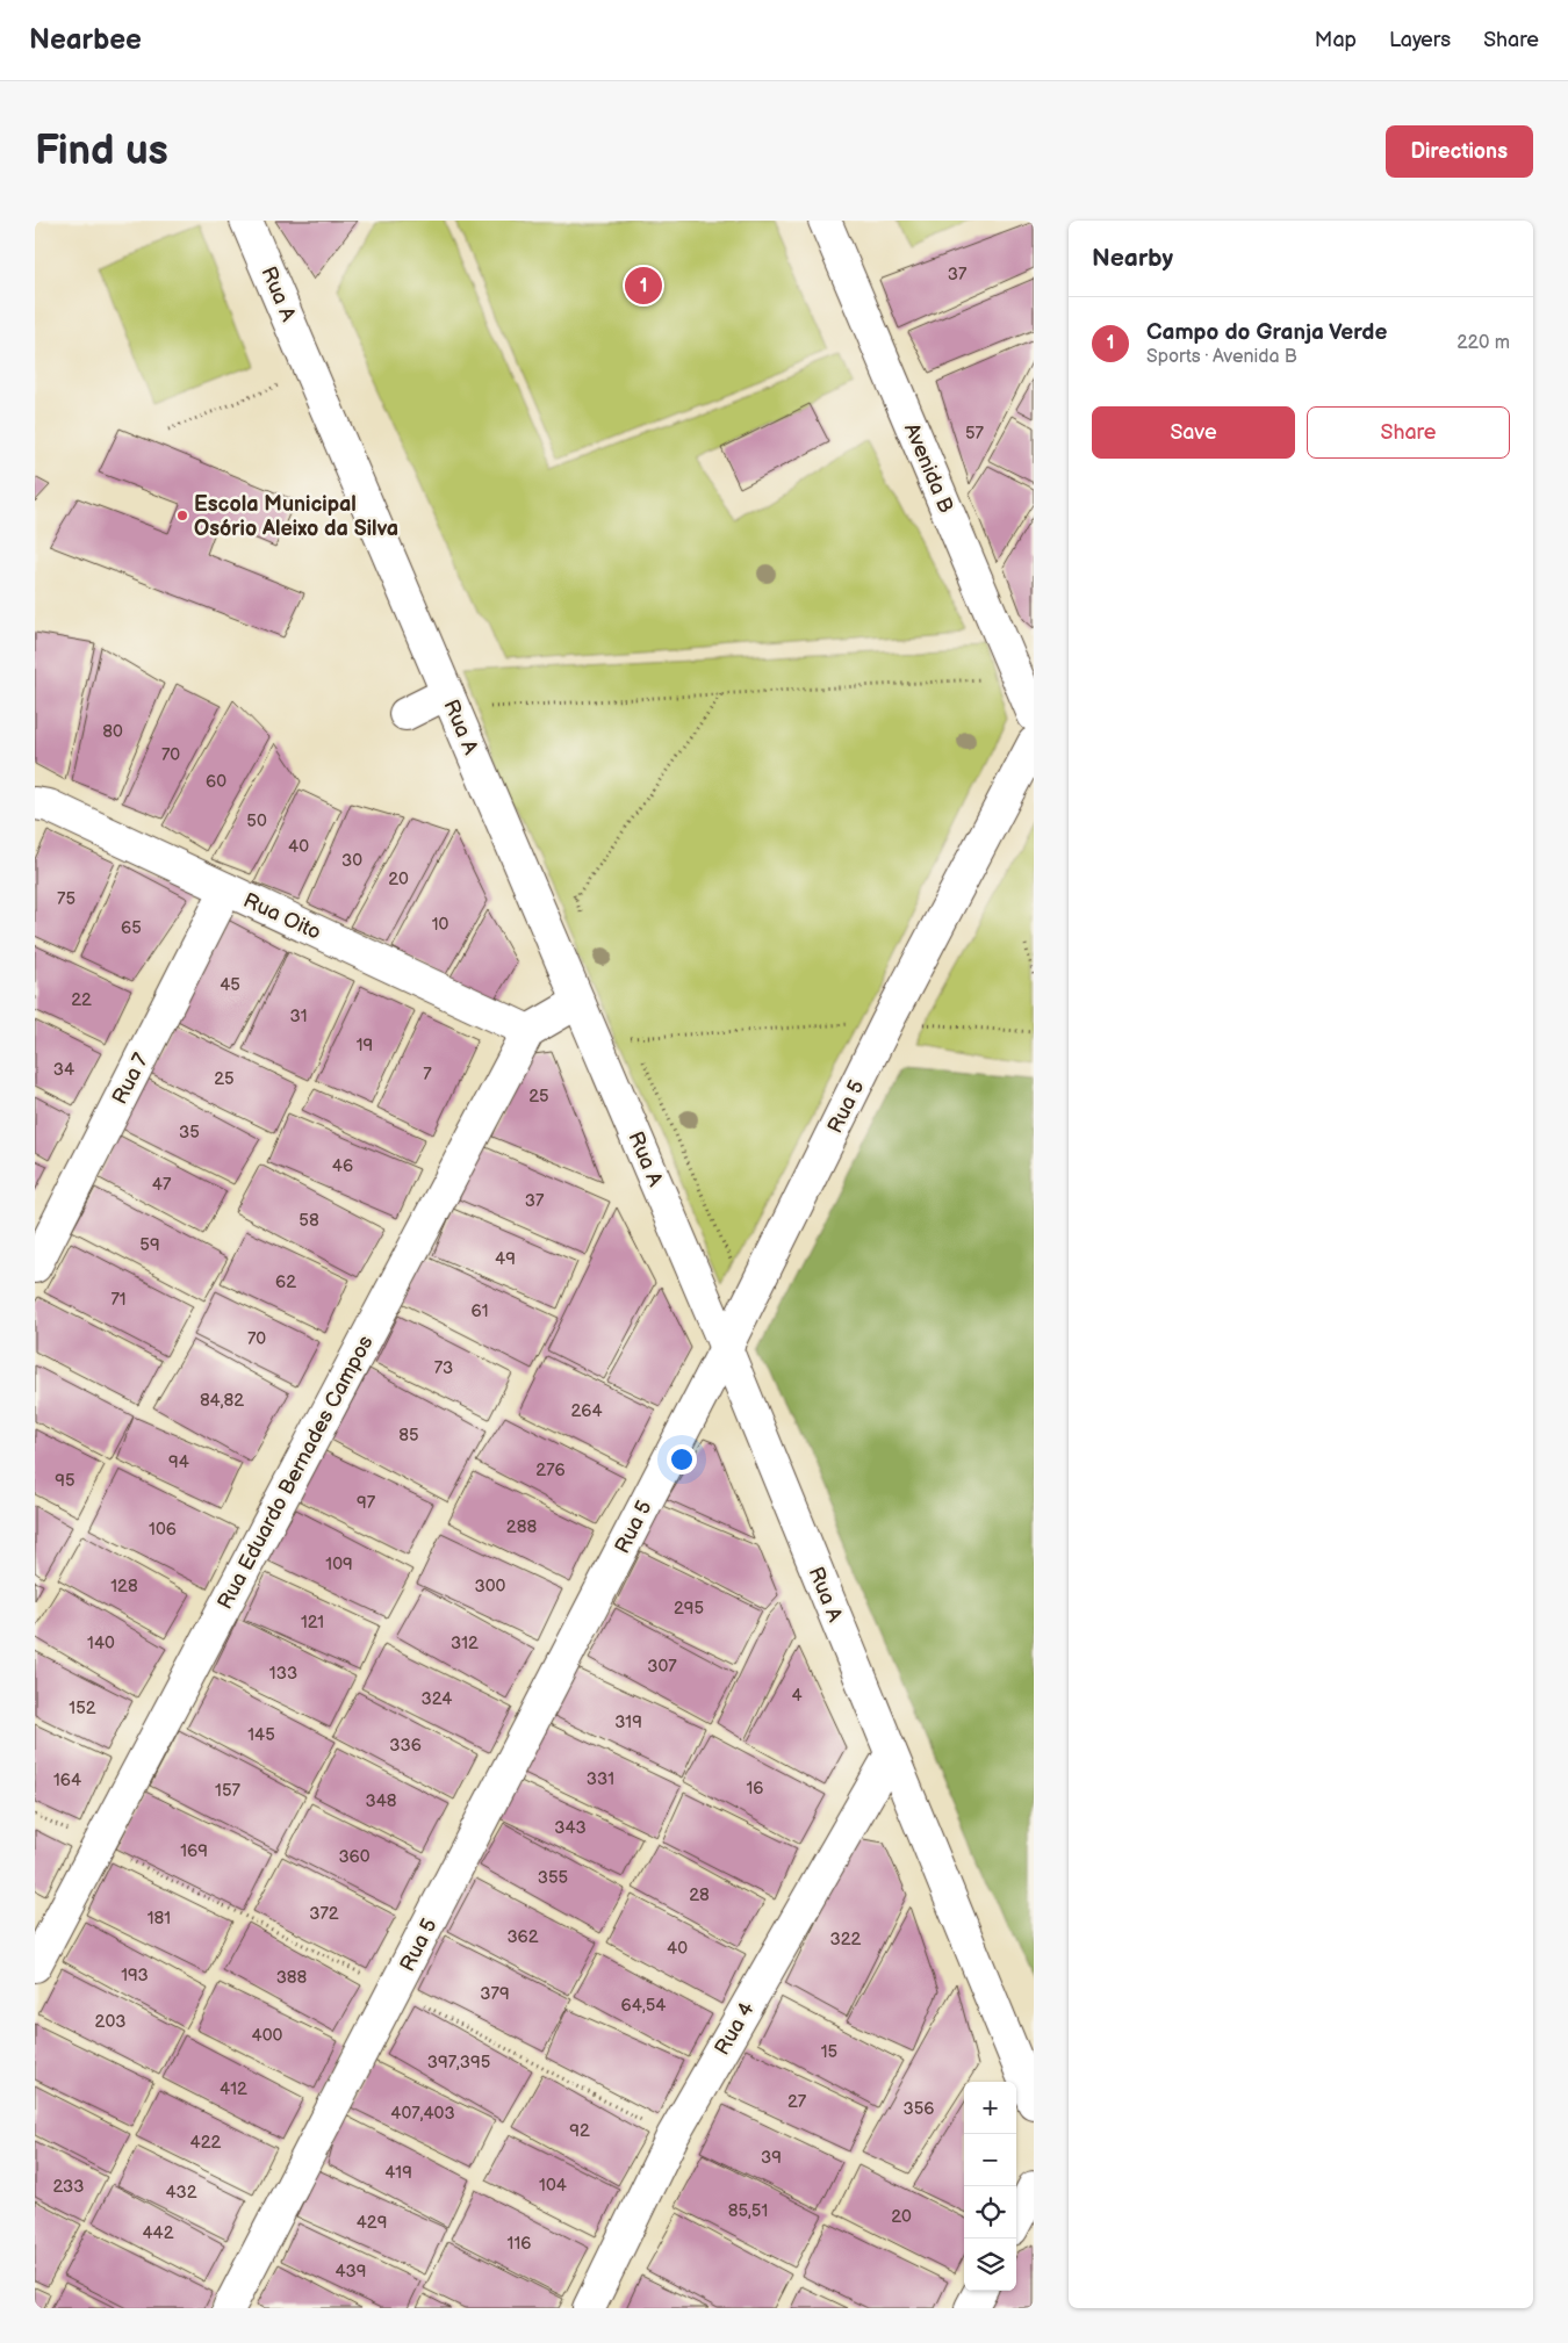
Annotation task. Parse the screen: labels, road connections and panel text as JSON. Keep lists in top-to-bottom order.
{
  "streets": {
    "street": [
      "Rua A",
      "Avenida B",
      "Rua Oito",
      "Rua 7",
      "Rua 5",
      "Rua Eduardo Bernades Campos",
      "Rua 4"
    ]
  },
  "crossings": [
    ["Rua A", "Rua 5"],
    ["Rua A", "Rua 4"],
    ["Rua Oito", "Rua 7"],
    ["Rua Oito", "Rua Eduardo Bernades Campos"]
  ],
  "places": ["Escola Municipal Osório Aleixo da Silva"],
  "house_numbers": [
    "37",
    "57",
    "80",
    "70",
    "60",
    "50",
    "40",
    "30",
    "20",
    "75",
    "10",
    "65",
    "45",
    "22",
    "31",
    "19",
    "34",
    "7",
    "25",
    "25",
    "35",
    "46",
    "47",
    "37",
    "58",
    "59",
    "49",
    "62",
    "71",
    "61",
    "70",
    "73",
    "84,82",
    "264",
    "85",
    "94",
    "276",
    "95",
    "97",
    "288",
    "106",
    "109",
    "128",
    "300",
    "295",
    "121",
    "140",
    "312",
    "307",
    "133",
    "4",
    "324",
    "152",
    "319",
    "145",
    "336",
    "331",
    "164",
    "16",
    "157",
    "348",
    "343",
    "169",
    "360",
    "355",
    "28",
    "372",
    "181",
    "362",
    "322",
    "40",
    "193",
    "388",
    "379",
    "64,54",
    "203",
    "400",
    "15",
    "397,395",
    "412",
    "27",
    "356",
    "407,403",
    "92",
    "422",
    "39",
    "419",
    "104",
    "233",
    "432",
    "85,51",
    "20",
    "429",
    "442",
    "116",
    "439"
  ],
  "page": {
    "header": "Nearbee",
    "nav": ["Map", "Layers", "Share"],
    "buttons": [
      "Directions",
      ["Save", "Share"]
    ],
    "title": "Find us",
    "heading": "Nearby",
    "pins": "1",
    "list": [
      {
        "mark": "1",
        "name": "Campo do Granja Verde",
        "note": "Sports · Avenida B",
        "value": "220 m"
      }
    ],
    "map_buttons": ["+", "−"]
  }
}
